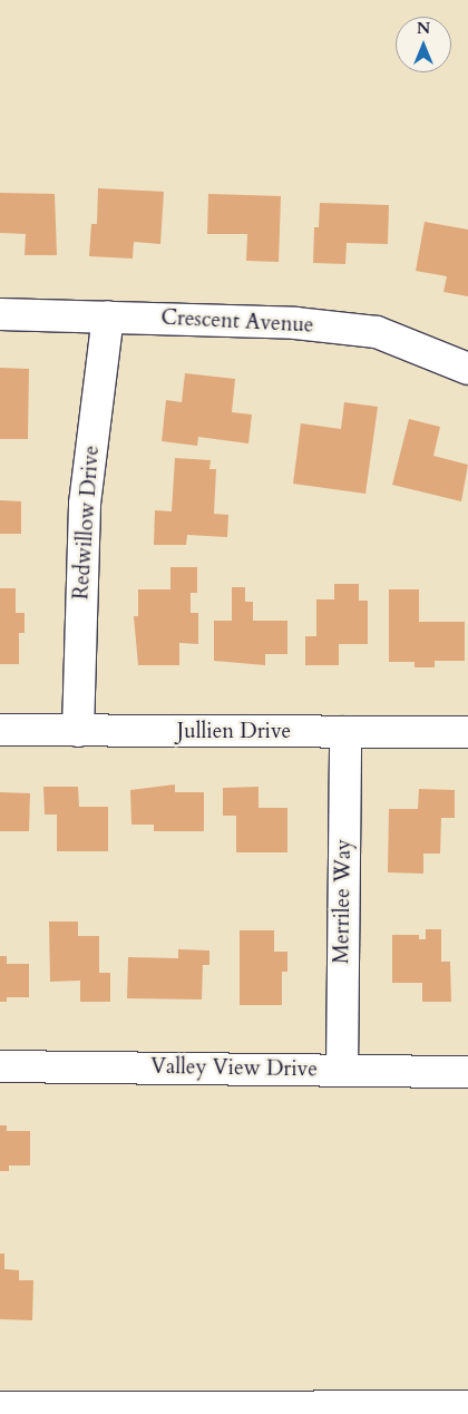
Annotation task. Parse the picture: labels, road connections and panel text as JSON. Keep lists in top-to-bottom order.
{
  "streets": {
    "street": [
      "Crescent Avenue",
      "Redwillow Drive",
      "Jullien Drive",
      "Merrilee Way",
      "Valley View Drive"
    ]
  },
  "crossings": [
    ["Crescent Avenue", "Redwillow Drive"],
    ["Redwillow Drive", "Jullien Drive"],
    ["Jullien Drive", "Merrilee Way"],
    ["Merrilee Way", "Valley View Drive"]
  ],
  "north": "top"
}
